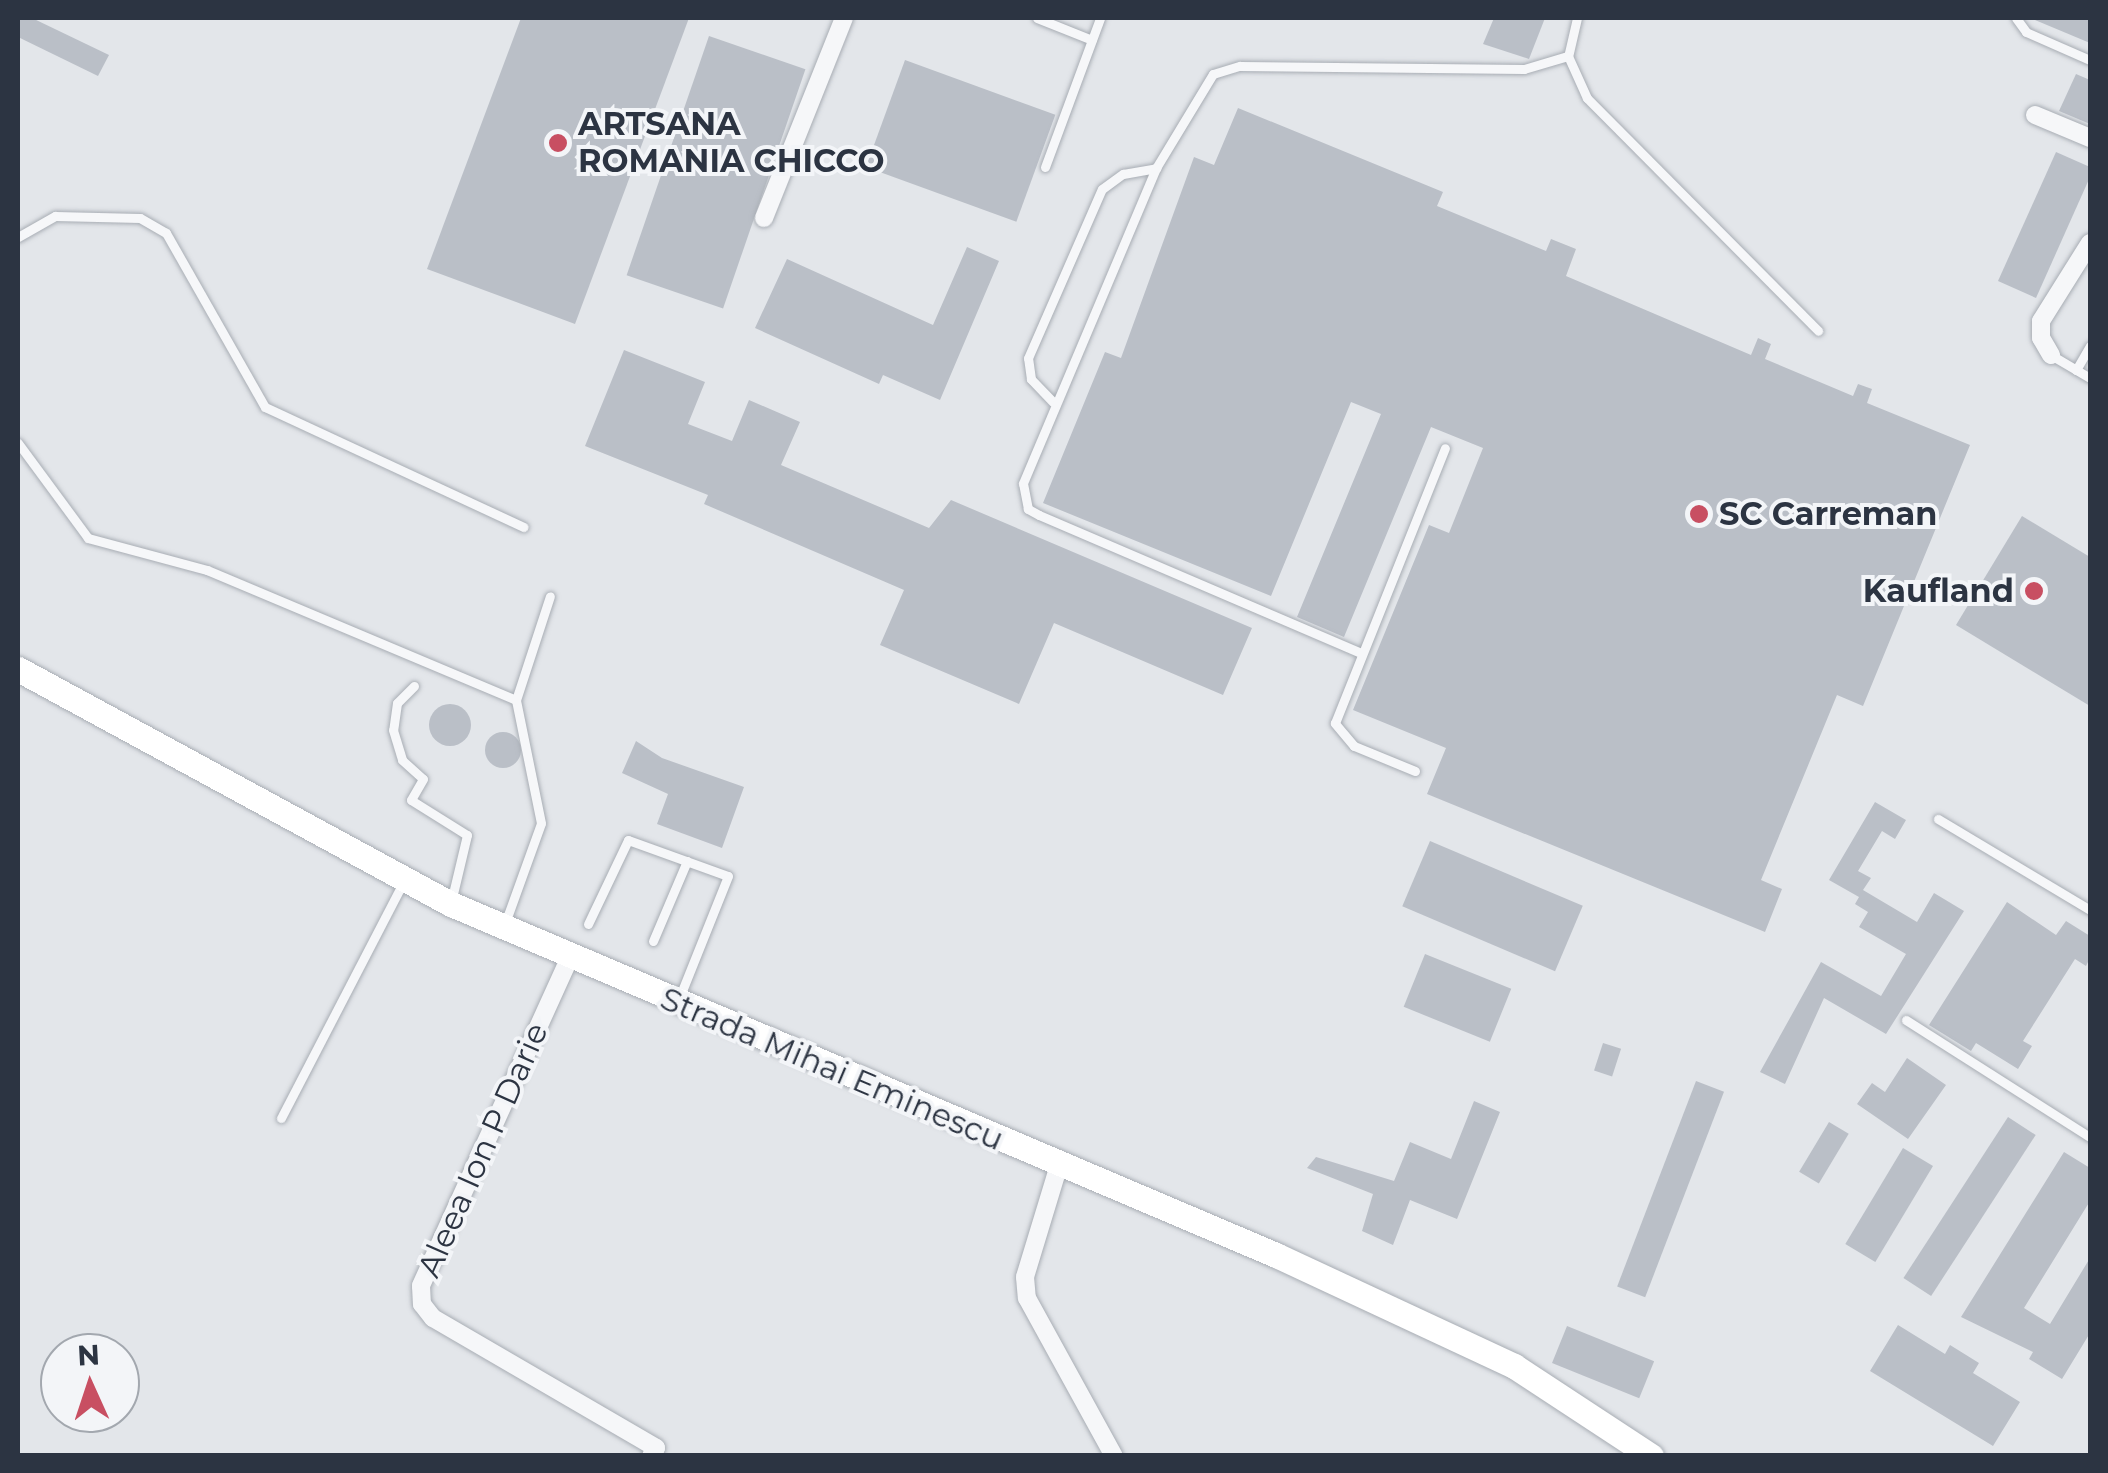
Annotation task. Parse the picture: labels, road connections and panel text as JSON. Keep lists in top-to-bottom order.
{
  "streets": {
    "street": ["Strada Mihai Eminescu", "Aleea Ion P Darie"]
  },
  "crossings": [
    ["Strada Mihai Eminescu", "Aleea Ion P Darie"]
  ],
  "places": ["ARTSANA ROMANIA CHICCO", "SC Carreman", "Kaufland"],
  "north": "top"
}
